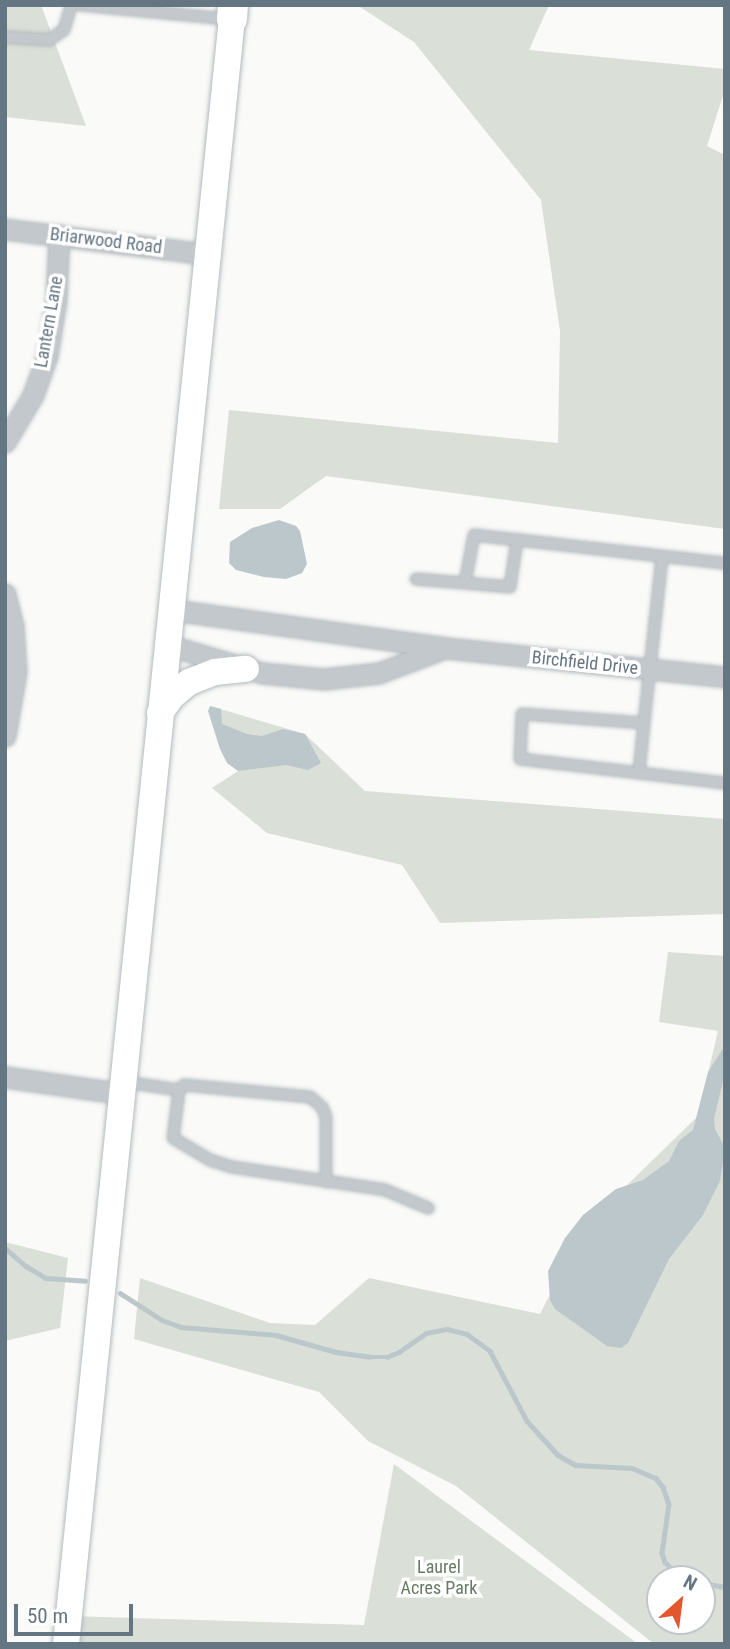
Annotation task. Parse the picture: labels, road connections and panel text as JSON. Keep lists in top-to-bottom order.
{
  "streets": {
    "street": ["Briarwood Road", "Lantern Lane", "Birchfield Drive"]
  },
  "crossings": [
    ["Briarwood Road", "Lantern Lane"]
  ],
  "parks": ["Laurel Acres Park"],
  "scale_bar": "50 m",
  "north": "top right"
}
